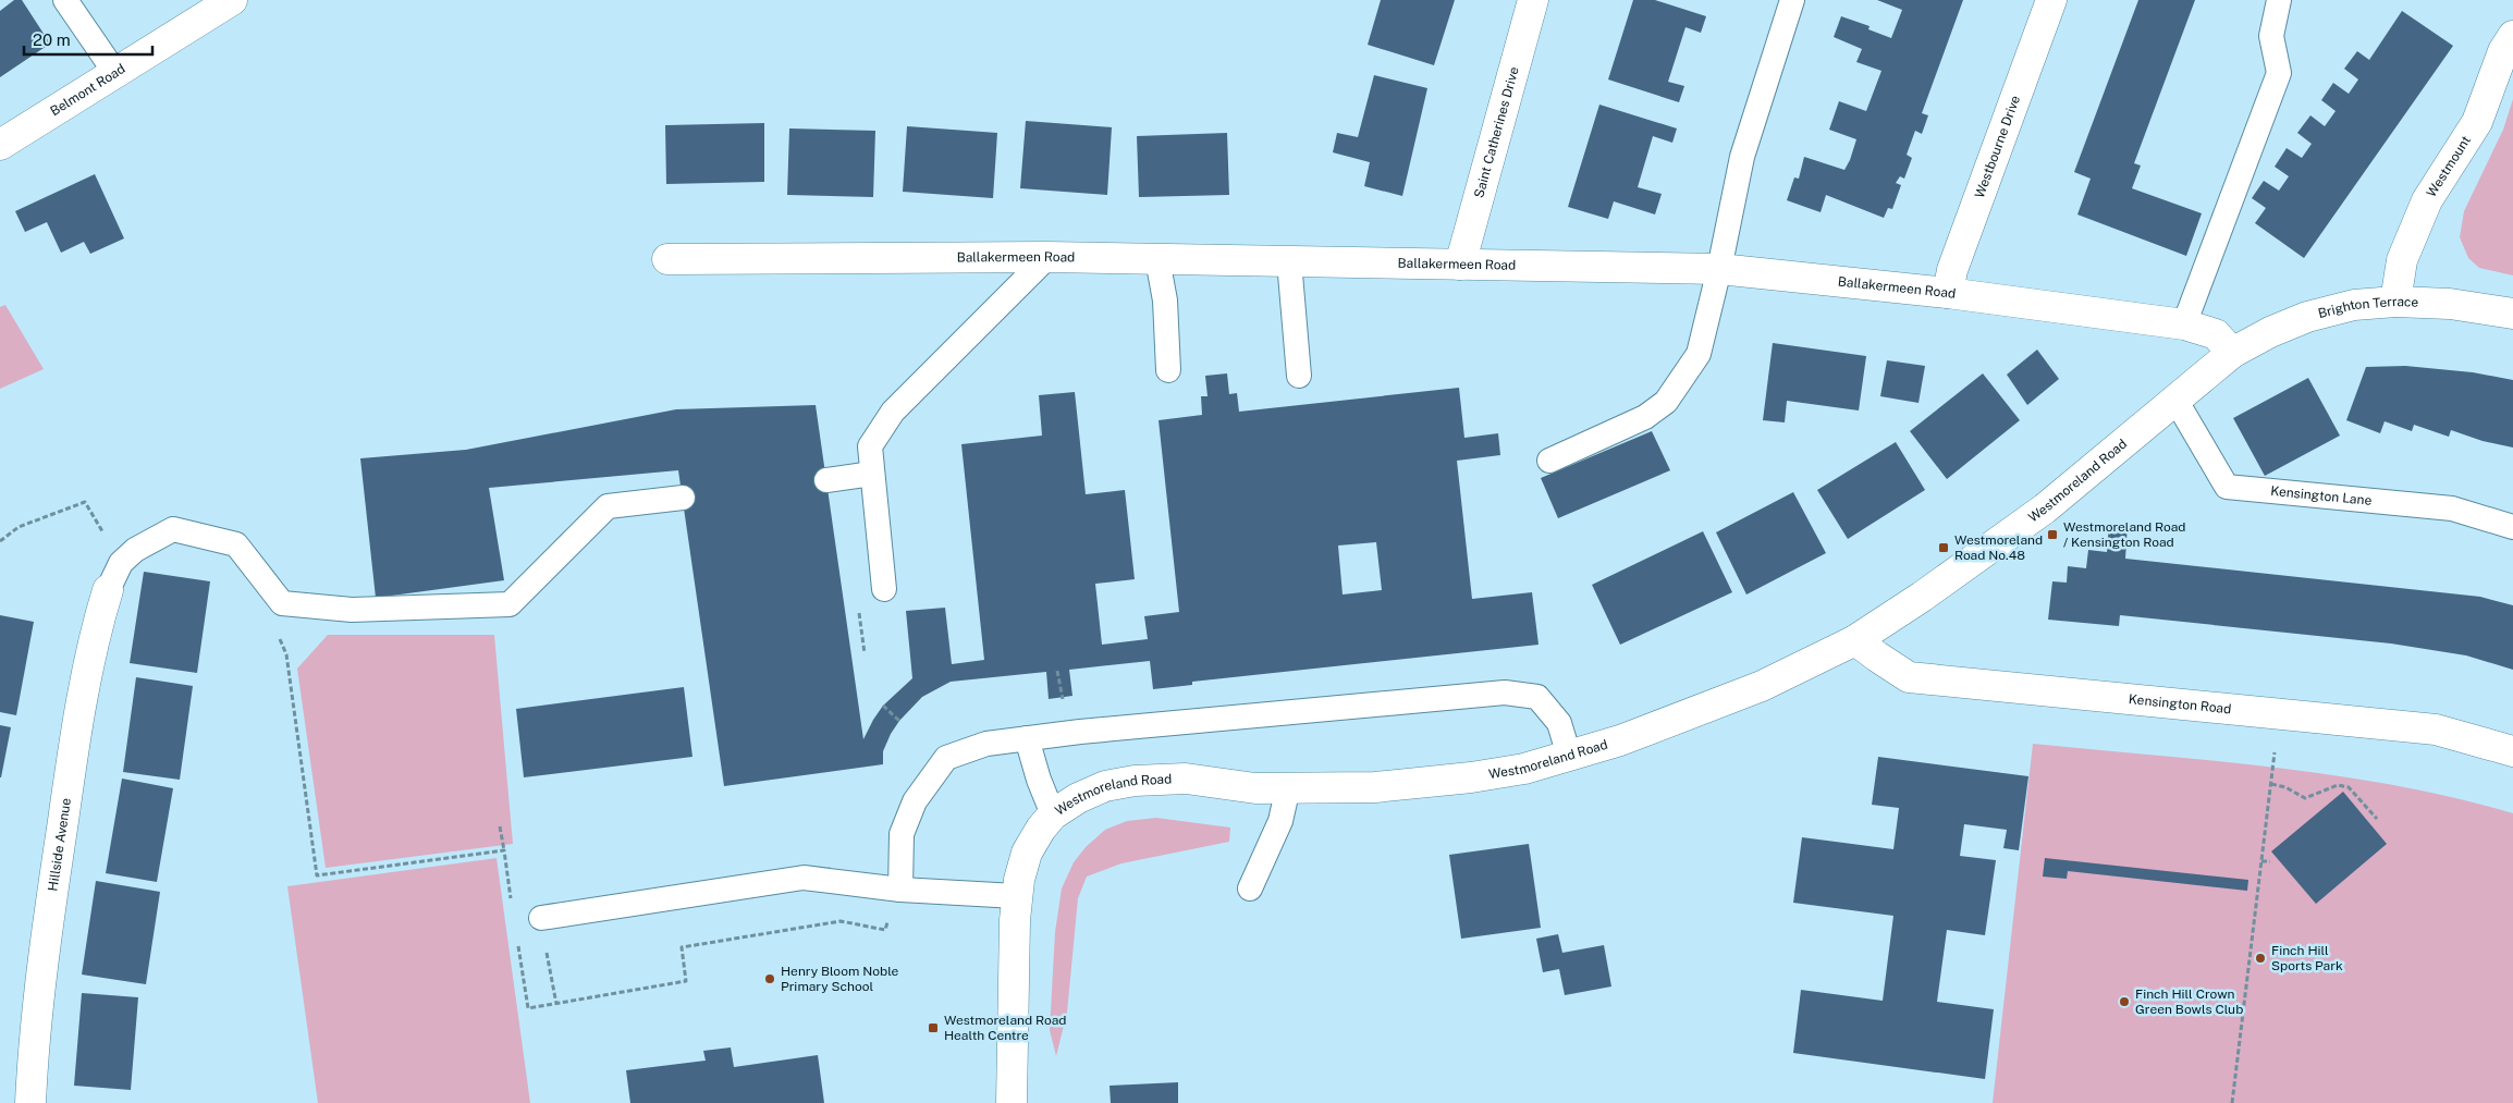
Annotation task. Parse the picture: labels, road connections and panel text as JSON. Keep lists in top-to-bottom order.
{
  "streets": {
    "street": [
      "Belmont Road",
      "Saint Catherines Drive",
      "Westbourne Drive",
      "Westmount",
      "Ballakermeen Road",
      "Brighton Terrace",
      "Westmoreland Road",
      "Kensington Road",
      "Hillside Avenue"
    ],
    "lane": ["Kensington Lane"]
  },
  "crossings": [
    ["Saint Catherines Drive", "Ballakermeen Road"],
    ["Westbourne Drive", "Ballakermeen Road"],
    ["Westmount", "Brighton Terrace"],
    ["Ballakermeen Road", "Brighton Terrace"],
    ["Ballakermeen Road", "Westmoreland Road"],
    ["Brighton Terrace", "Westmoreland Road"],
    ["Westmoreland Road", "Kensington Lane"],
    ["Westmoreland Road", "Kensington Road"]
  ],
  "places": {
    "transit": ["Westmoreland Road / Kensington Road", "Westmoreland Road No.48", "Westmoreland Road Health Centre"],
    "other": ["Finch Hill Sports Park", "Henry Bloom Noble Primary School", "Finch Hill Crown Green Bowls Club"]
  },
  "scale_bar": "20 m"
}
